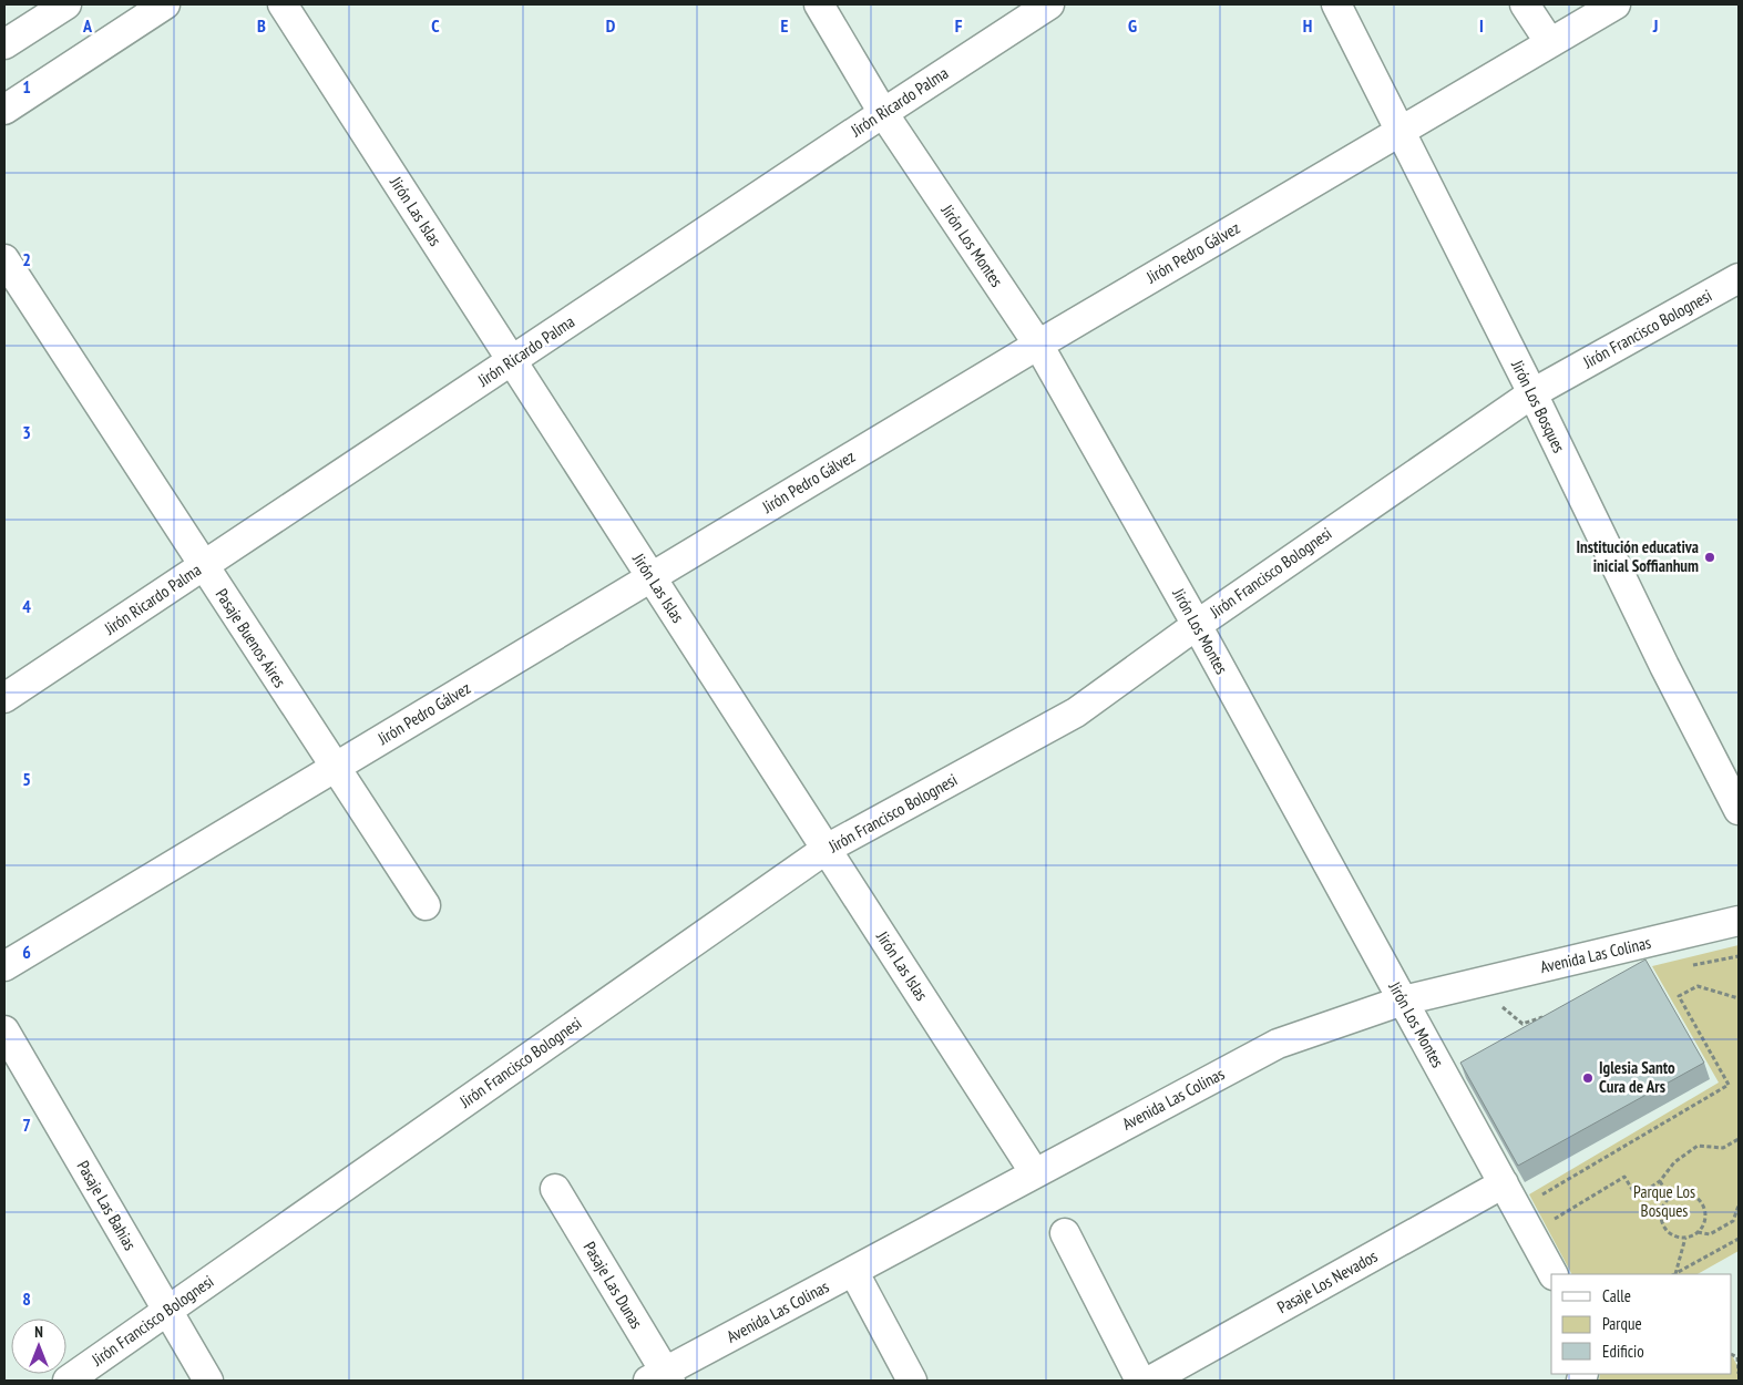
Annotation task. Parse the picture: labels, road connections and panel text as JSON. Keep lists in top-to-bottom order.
{
  "streets": {
    "street": [
      "Jirón Ricardo Palma",
      "Jirón Las Islas",
      "Jirón Los Montes",
      "Jirón Pedro Gálvez",
      "Jirón Francisco Bolognesi",
      "Jirón Los Bosques",
      "Pasaje Buenos Aires",
      "Avenida Las Colinas",
      "Pasaje Las Bahias",
      "Pasaje Los Nevados",
      "Pasaje Las Dunas"
    ]
  },
  "crossings": [
    ["Jirón Ricardo Palma", "Jirón Las Islas"],
    ["Jirón Ricardo Palma", "Jirón Los Montes"],
    ["Jirón Ricardo Palma", "Pasaje Buenos Aires"],
    ["Jirón Las Islas", "Jirón Pedro Gálvez"],
    ["Jirón Las Islas", "Jirón Francisco Bolognesi"],
    ["Jirón Las Islas", "Avenida Las Colinas"],
    ["Jirón Los Montes", "Jirón Pedro Gálvez"],
    ["Jirón Los Montes", "Jirón Francisco Bolognesi"],
    ["Jirón Los Montes", "Avenida Las Colinas"],
    ["Jirón Los Montes", "Pasaje Los Nevados"],
    ["Jirón Pedro Gálvez", "Jirón Los Bosques"],
    ["Jirón Pedro Gálvez", "Pasaje Buenos Aires"],
    ["Jirón Francisco Bolognesi", "Jirón Los Bosques"],
    ["Jirón Francisco Bolognesi", "Pasaje Las Bahias"],
    ["Avenida Las Colinas", "Pasaje Las Dunas"]
  ],
  "parks": ["Parque Los Bosques"],
  "places": ["Institución educativa inicial Soffianhum", "Iglesia Santo Cura de Ars"],
  "legend": ["Calle", "Parque", "Edificio"],
  "north": "top",
  "grid": {
    "columns": [
      "A",
      "B",
      "C",
      "D",
      "E",
      "F",
      "G",
      "H",
      "I",
      "J"
    ],
    "rows": [
      "1",
      "2",
      "3",
      "4",
      "5",
      "6",
      "7",
      "8"
    ]
  }
}
